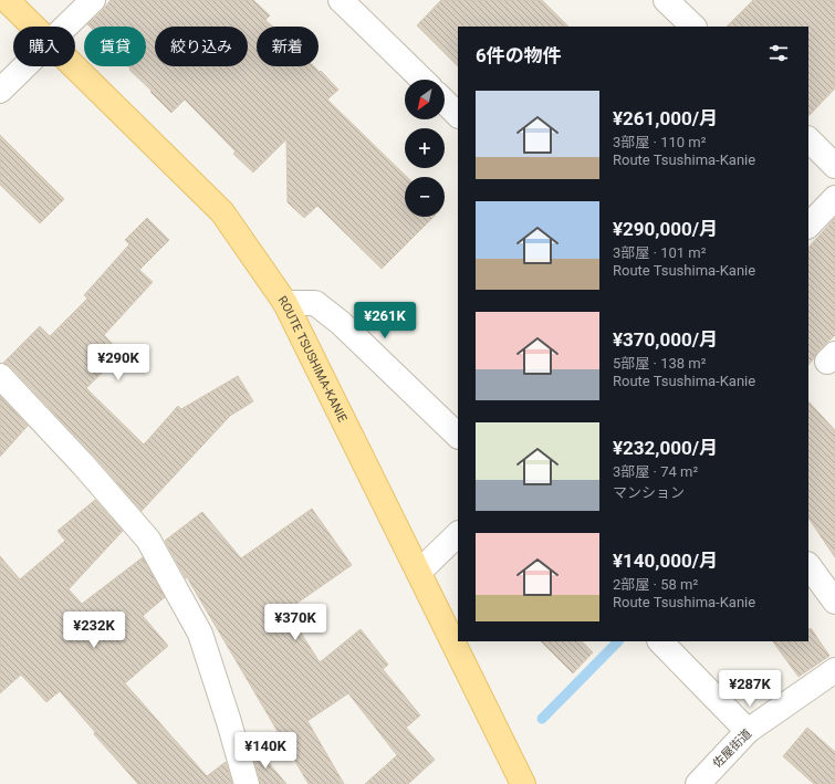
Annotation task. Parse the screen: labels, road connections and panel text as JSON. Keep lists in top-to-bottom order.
{
  "streets": {
    "main road": ["ROUTE TSUSHIMA-KANIE"],
    "street": ["佐屋街道"]
  },
  "north": "bottom left",
  "page": {
    "chip": [
      "購入",
      "賃貸",
      "絞り込み",
      "新着"
    ],
    "heading": "6件の物件",
    "map_buttons": ["+", "−"],
    "list": [
      {
        "name": "¥261,000/月",
        "note": "3部屋 · 110 m² · Route Tsushima-Kanie"
      },
      {
        "name": "¥290,000/月",
        "note": "3部屋 · 101 m² · Route Tsushima-Kanie"
      },
      {
        "name": "¥370,000/月",
        "note": "5部屋 · 138 m² · Route Tsushima-Kanie"
      },
      {
        "name": "¥232,000/月",
        "note": "3部屋 · 74 m² · マンション"
      },
      {
        "name": "¥140,000/月",
        "note": "2部屋 · 58 m² · Route Tsushima-Kanie"
      }
    ],
    "price": [
      "¥261K",
      "¥290K",
      "¥370K",
      "¥232K",
      "¥287K",
      "¥140K"
    ]
  }
}
